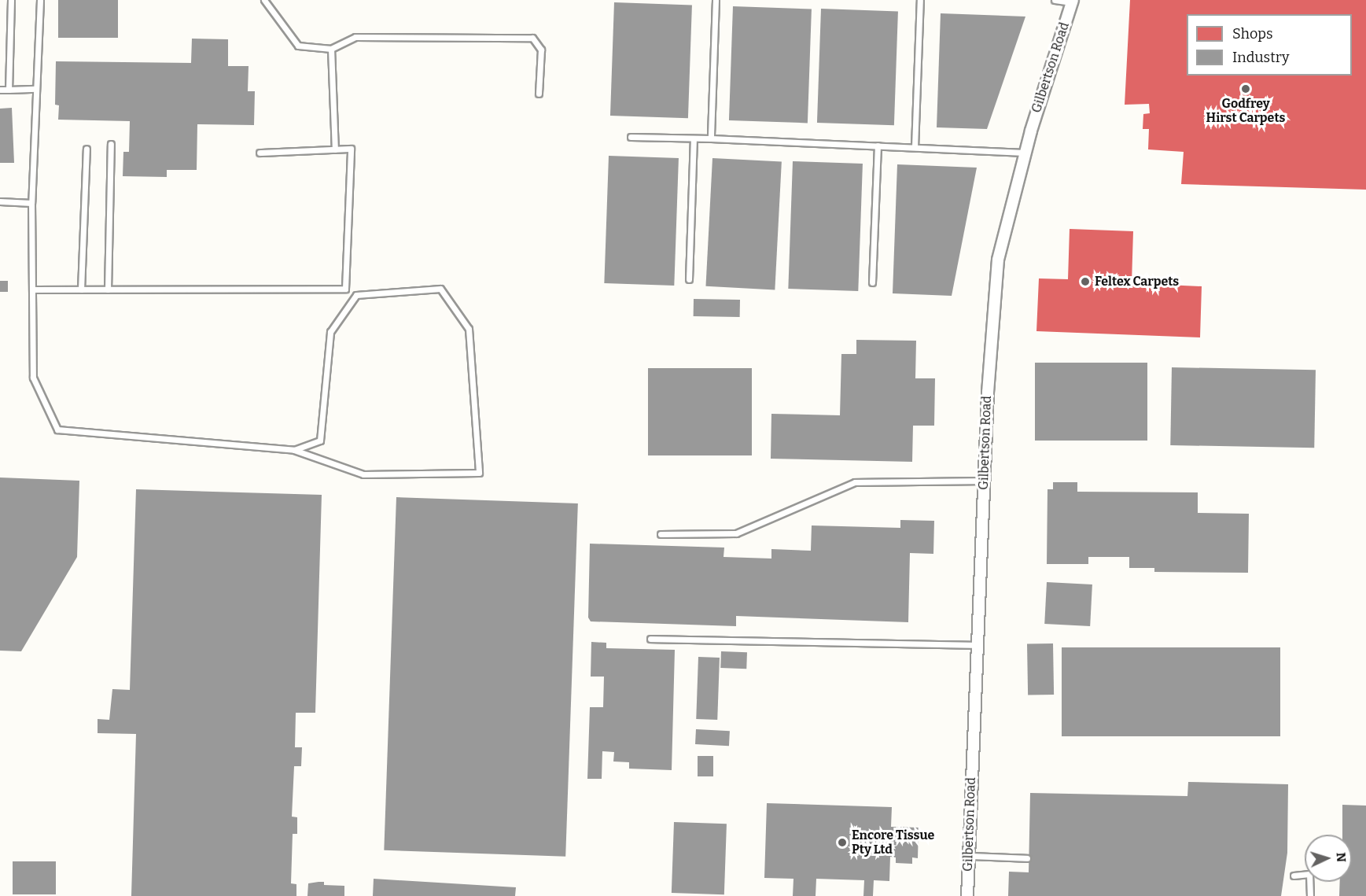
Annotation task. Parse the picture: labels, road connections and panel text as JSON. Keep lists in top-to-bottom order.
{
  "streets": {
    "street": ["Gilbertson Road"]
  },
  "places": ["Godfrey Hirst Carpets", "Feltex Carpets", "Encore Tissue Pty Ltd"],
  "legend": ["Shops", "Industry"],
  "north": "right"
}
